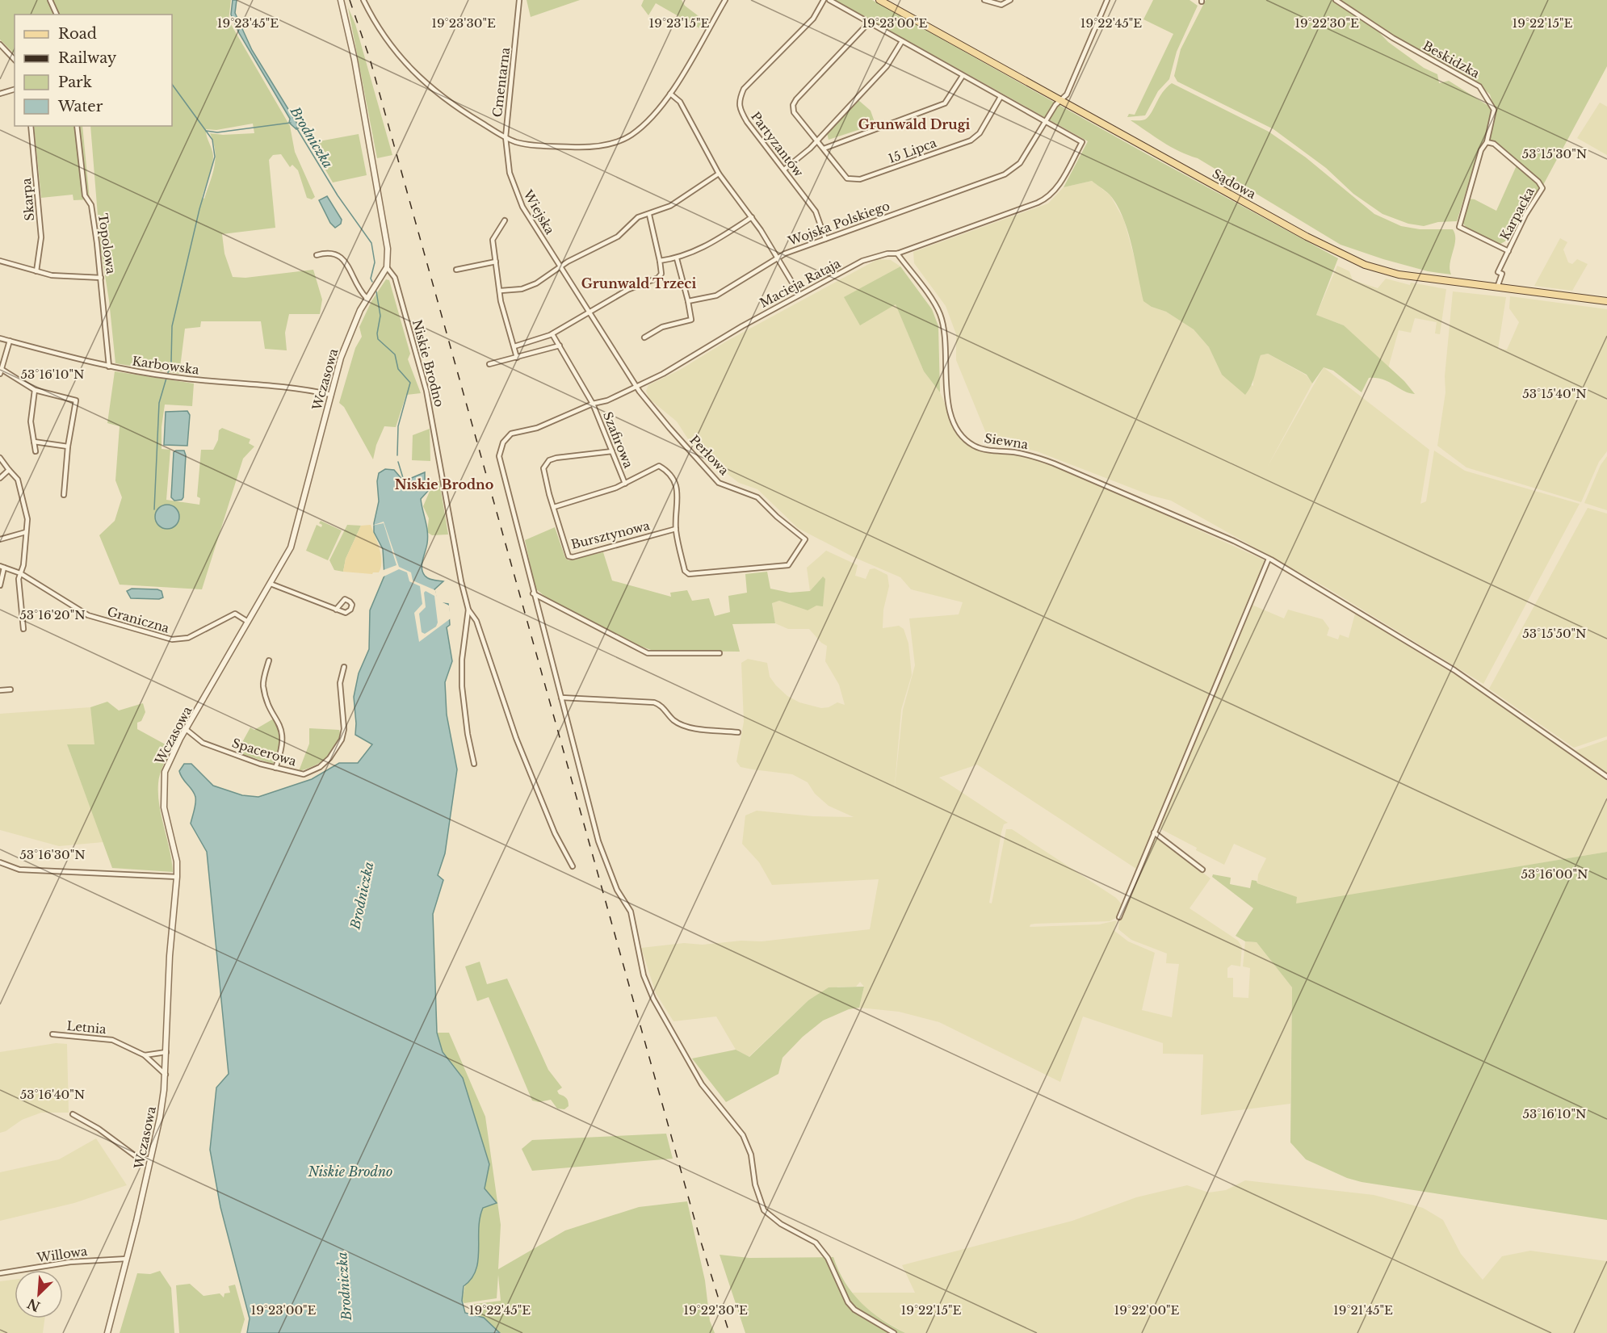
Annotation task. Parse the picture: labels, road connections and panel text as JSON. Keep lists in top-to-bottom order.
{
  "streets": {
    "main road": ["Sądowa"],
    "street": [
      "Beskidzka",
      "Cmentarna",
      "Partyzantów",
      "15 Lipca",
      "Skarpa",
      "Wiejska",
      "Karpacka",
      "Wojska Polskiego",
      "Topolowa",
      "Macieja Rataja",
      "Niskie Brodno",
      "Karbowska",
      "Wczasowa",
      "Szafirowa",
      "Siewna",
      "Perłowa",
      "Bursztynowa",
      "Graniczna",
      "Spacerowa",
      "Letnia",
      "Willowa"
    ]
  },
  "crossings": [
    ["Beskidzka", "Karpacka"],
    ["Cmentarna", "Wiejska"],
    ["Partyzantów", "Wojska Polskiego"],
    ["Sądowa", "Karpacka"],
    ["Sądowa", "Wojska Polskiego"],
    ["Wiejska", "Macieja Rataja"],
    ["Wiejska", "Perłowa"],
    ["Wojska Polskiego", "Macieja Rataja"],
    ["Topolowa", "Karbowska"],
    ["Macieja Rataja", "Szafirowa"],
    ["Macieja Rataja", "Siewna"],
    ["Macieja Rataja", "Perłowa"],
    ["Niskie Brodno", "Wczasowa"],
    ["Karbowska", "Wczasowa"],
    ["Wczasowa", "Graniczna"],
    ["Wczasowa", "Spacerowa"],
    ["Wczasowa", "Letnia"],
    ["Wczasowa", "Willowa"],
    ["Szafirowa", "Bursztynowa"],
    ["Perłowa", "Bursztynowa"]
  ],
  "districts": ["Grunwald Drugi", "Grunwald Trzeci", "Niskie Brodno"],
  "water": ["Brodniczka", "Niskie Brodno"],
  "legend": [
    "Road",
    "Railway",
    "Park",
    "Water"
  ],
  "north": "bottom left",
  "coordinates": [
    "19°23'45\"E",
    "19°23'30\"E",
    "19°23'15\"E",
    "19°23'00\"E",
    "19°22'45\"E",
    "19°22'30\"E",
    "19°22'15\"E",
    "53°15'30\"N",
    "53°16'10\"N",
    "53°15'40\"N",
    "53°16'20\"N",
    "53°15'50\"N",
    "53°16'30\"N",
    "53°16'00\"N",
    "53°16'40\"N",
    "19°22'00\"E",
    "19°21'45\"E"
  ]
}
